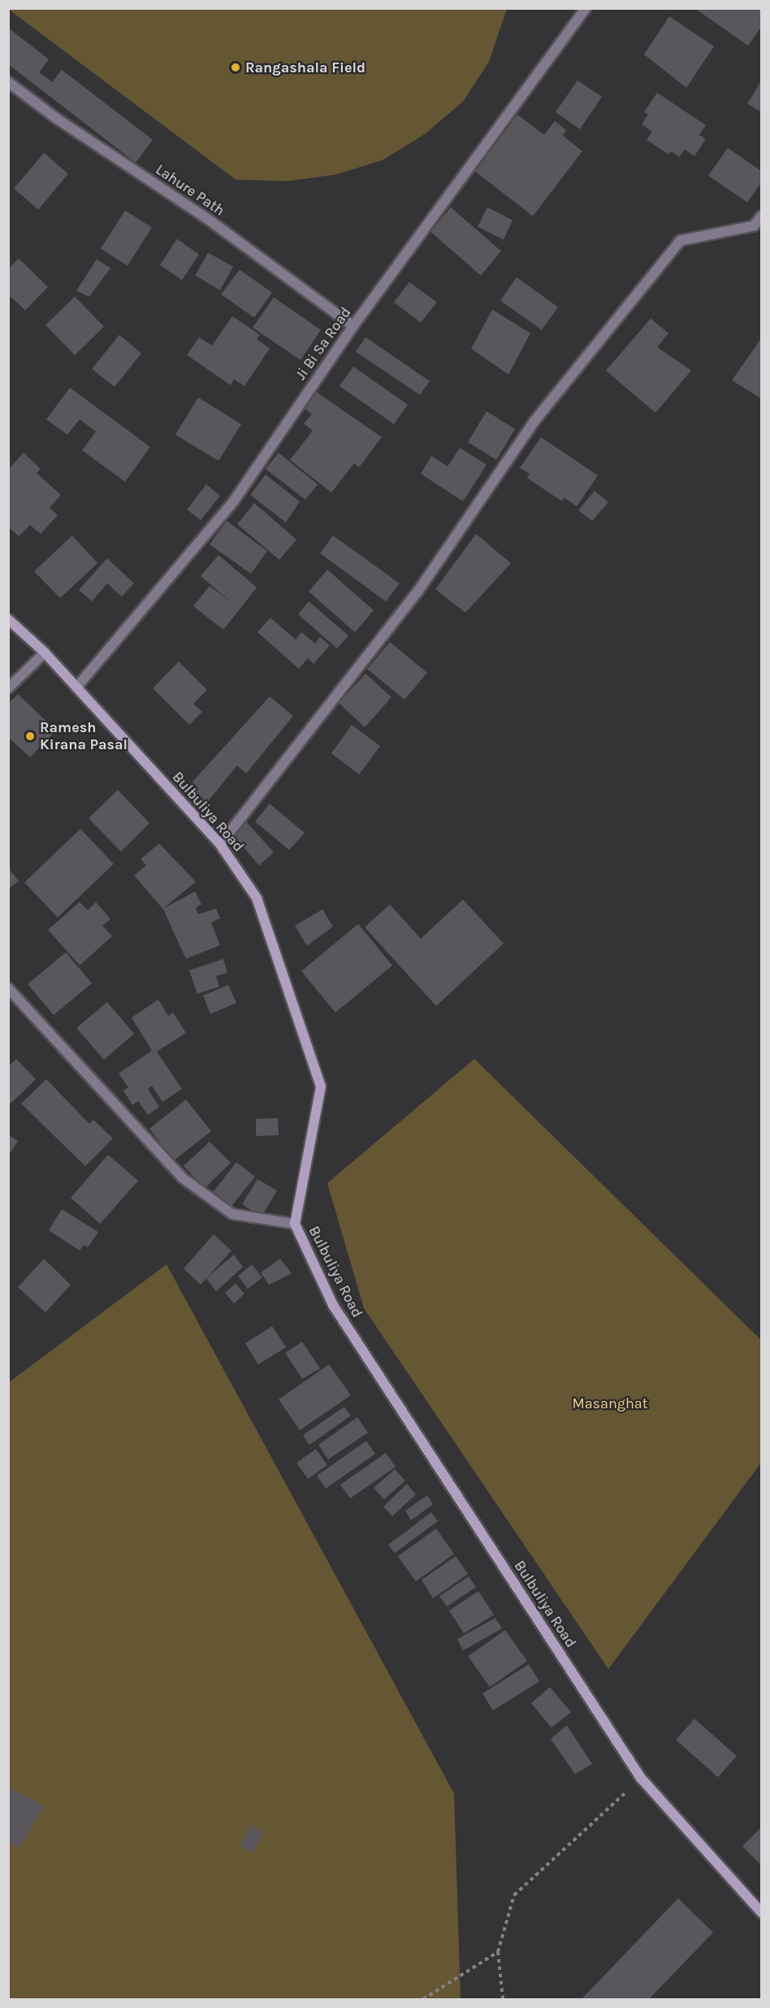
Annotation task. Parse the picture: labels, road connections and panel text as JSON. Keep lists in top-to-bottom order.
{
  "streets": {
    "main road": ["Bulbuliya Road"],
    "street": ["Lahure Path", "Ji Bi Sa Road"]
  },
  "crossings": [
    ["Lahure Path", "Ji Bi Sa Road"],
    ["Ji Bi Sa Road", "Bulbuliya Road"]
  ],
  "parks": ["Masanghat"],
  "places": ["Rangashala Field", "Ramesh Kirana Pasal"]
}
